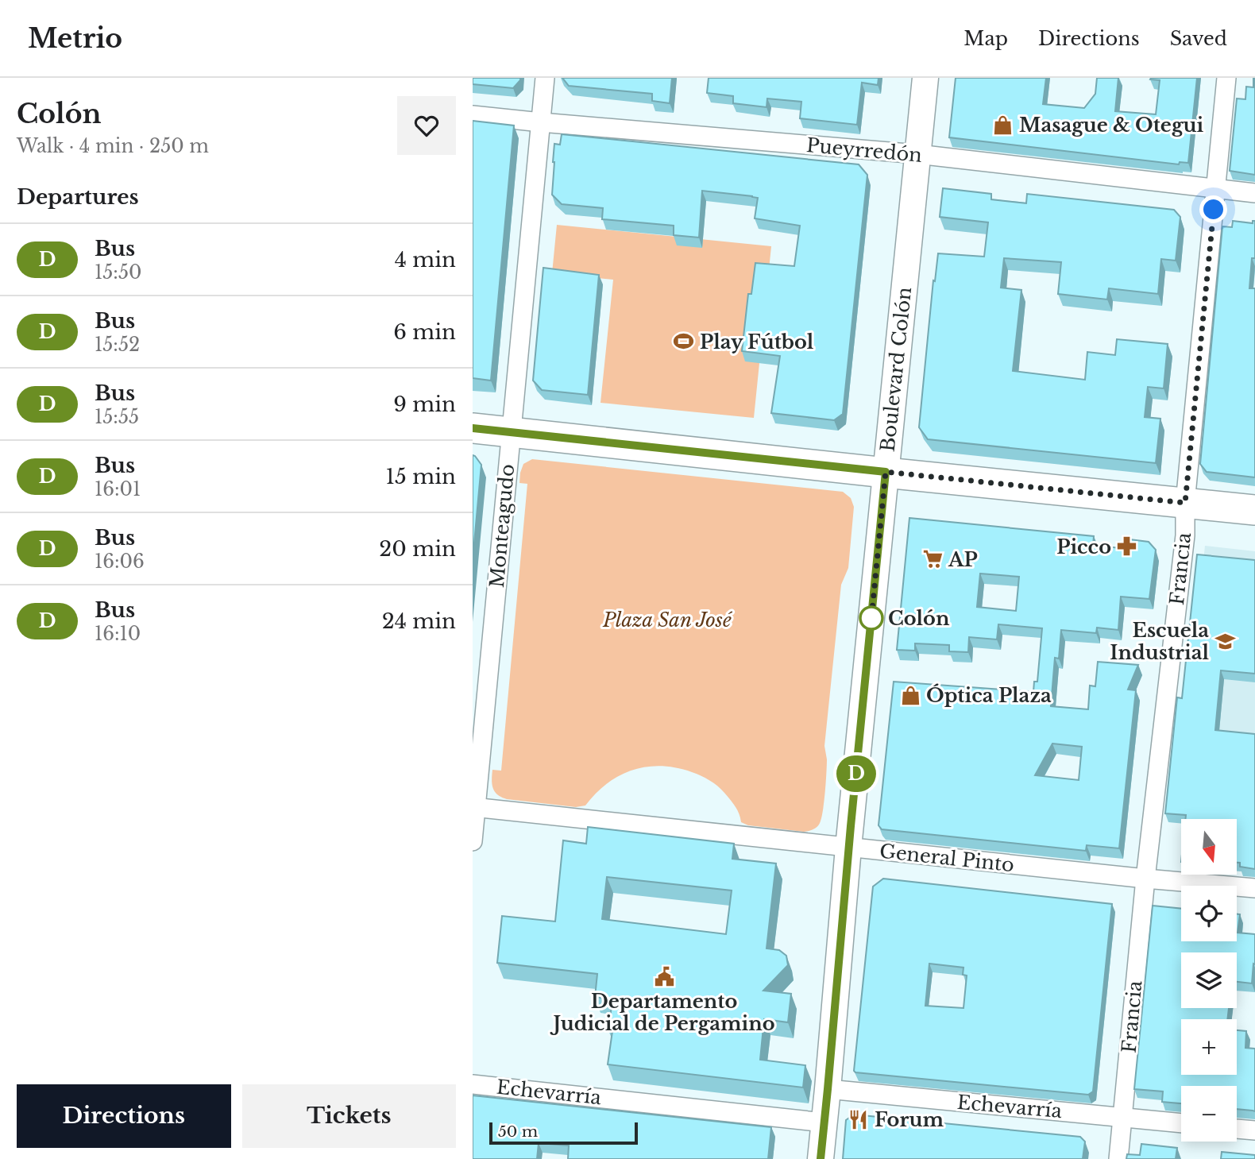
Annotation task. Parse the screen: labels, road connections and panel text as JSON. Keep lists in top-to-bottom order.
{
  "streets": {
    "main road": ["Boulevard Colón"],
    "street": [
      "Pueyrredón",
      "Monteagudo",
      "Francia",
      "General Pinto",
      "Echevarría"
    ]
  },
  "crossings": [
    ["Pueyrredón", "Boulevard Colón"],
    ["Pueyrredón", "Monteagudo"],
    ["Pueyrredón", "Francia"],
    ["Boulevard Colón", "General Pinto"],
    ["Boulevard Colón", "Echevarría"],
    ["Monteagudo", "General Pinto"],
    ["Francia", "General Pinto"],
    ["Francia", "Echevarría"]
  ],
  "parks": ["Plaza San José"],
  "places": {
    "shop": ["Masague & Otegui", "Óptica Plaza"],
    "sports": ["Play Fútbol"],
    "pharmacy": ["Picco"],
    "supermarket": ["AP"],
    "other": ["Colón"],
    "school or university": ["Escuela Industrial"],
    "public building": ["Departamento Judicial de Pergamino"],
    "restaurant": ["Forum"]
  },
  "lines": ["bus line D"],
  "scale_bar": "50 m",
  "north": "bottom",
  "page": {
    "header": "Metrio",
    "nav": ["Map", "Directions", "Saved"],
    "heading": [
      ["Colón", "Walk · 4 min · 250 m"],
      "Departures"
    ],
    "on_map": "D",
    "list": [
      {
        "mark": "D",
        "name": "Bus",
        "note": "15:50",
        "value": "4 min"
      },
      {
        "mark": "D",
        "name": "Bus",
        "note": "15:52",
        "value": "6 min"
      },
      {
        "mark": "D",
        "name": "Bus",
        "note": "15:55",
        "value": "9 min"
      },
      {
        "mark": "D",
        "name": "Bus",
        "note": "16:01",
        "value": "15 min"
      },
      {
        "mark": "D",
        "name": "Bus",
        "note": "16:06",
        "value": "20 min"
      },
      {
        "mark": "D",
        "name": "Bus",
        "note": "16:10",
        "value": "24 min"
      }
    ],
    "map_buttons": ["+", "−"],
    "buttons": ["Directions", "Tickets"],
    "scale": "50 m"
  }
}
